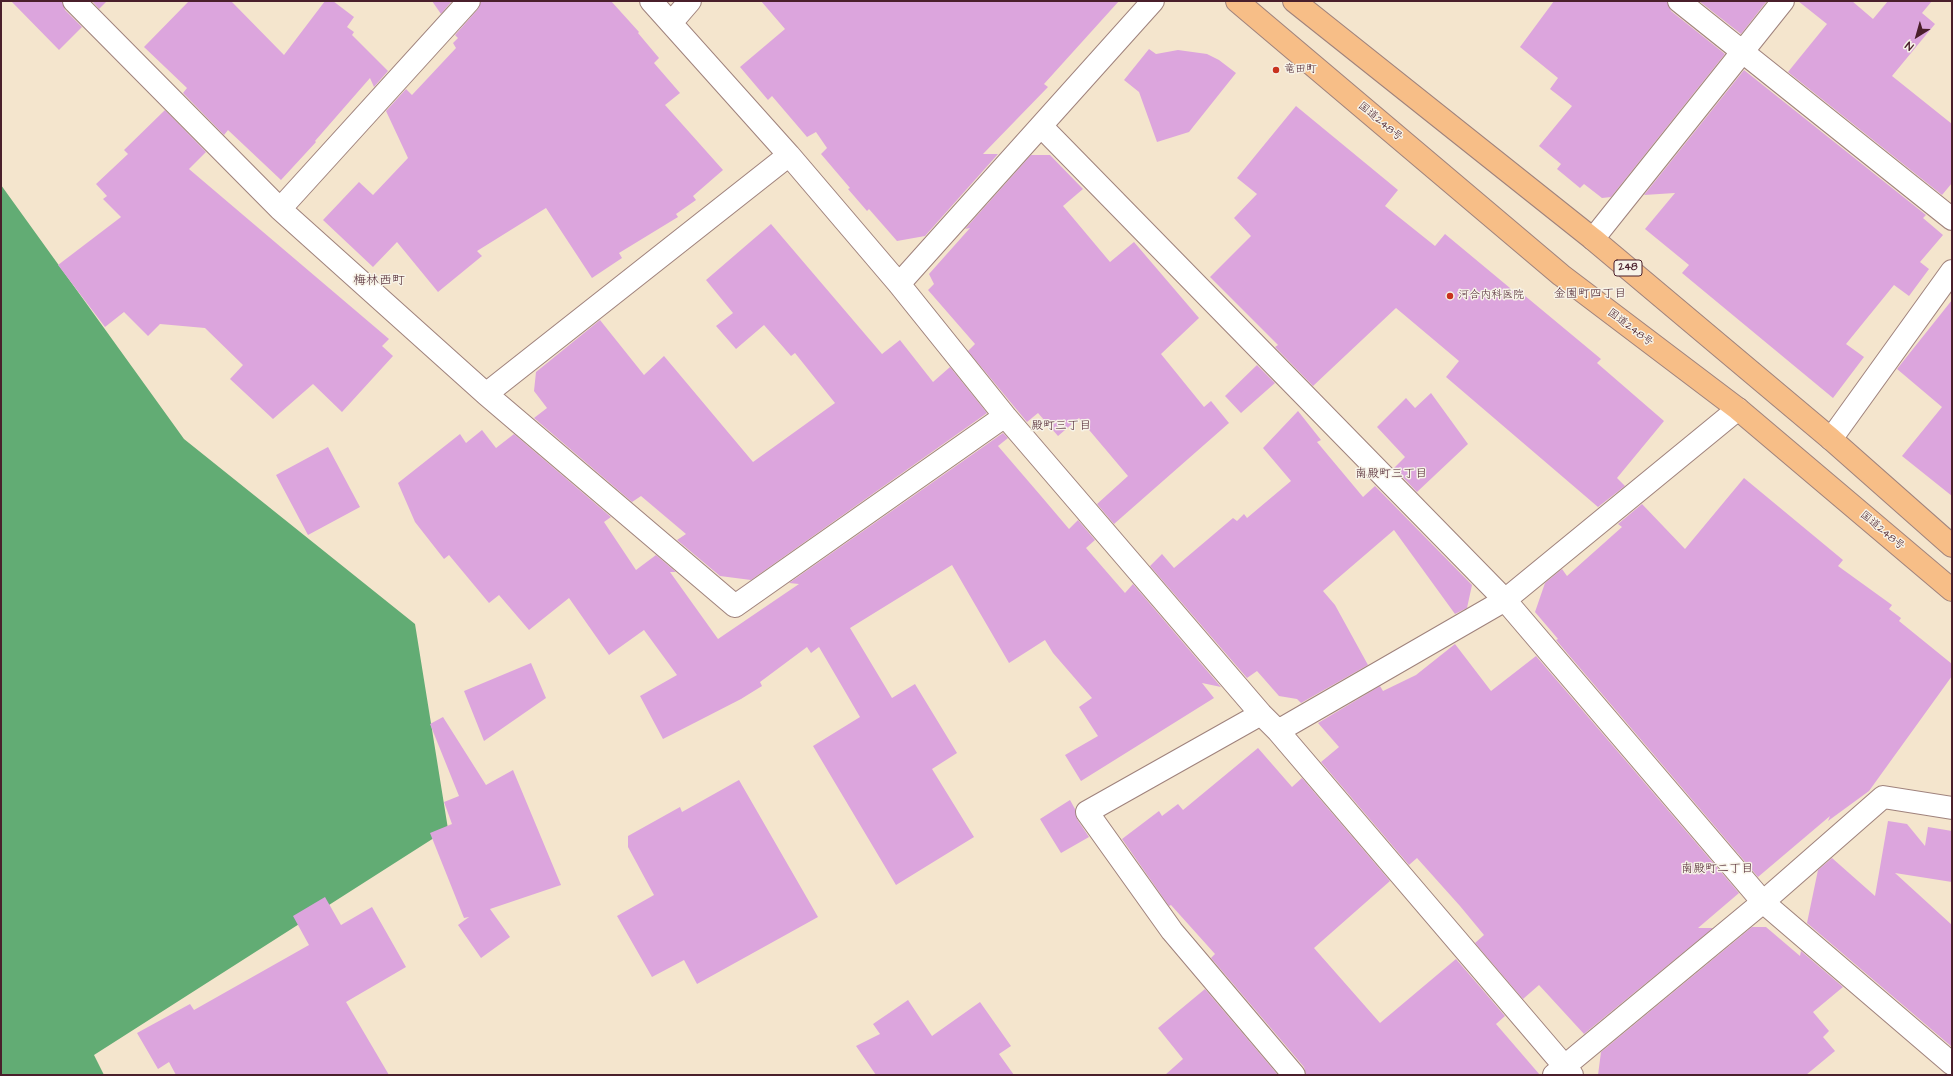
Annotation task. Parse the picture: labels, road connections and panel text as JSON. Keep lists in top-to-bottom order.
{
  "streets": {
    "highway": ["国道248号", "248"]
  },
  "districts": [
    "梅林西町",
    "金園町四丁目",
    "殿町三丁目",
    "南殿町三丁目",
    "南殿町二丁目"
  ],
  "places": ["竜田町", "河合内科医院"],
  "north": "bottom left"
}
